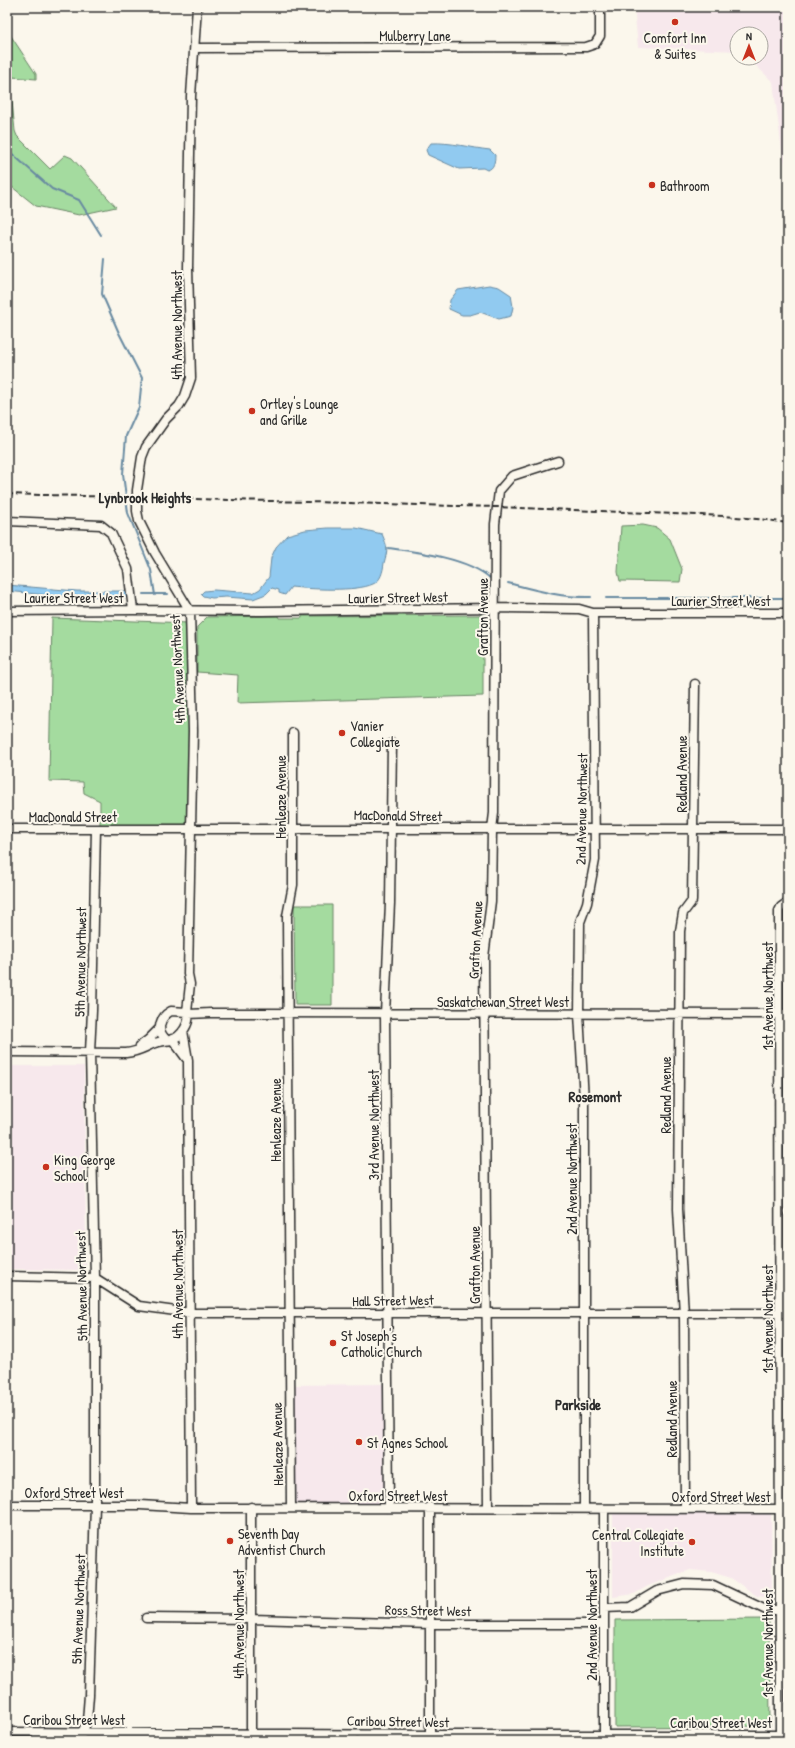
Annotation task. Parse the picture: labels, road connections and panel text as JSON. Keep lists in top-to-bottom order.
{
  "streets": {
    "street": [
      "Mulberry Lane",
      "4th Avenue Northwest",
      "Laurier Street West",
      "Grafton Avenue",
      "Redland Avenue",
      "Henleaze Avenue",
      "2nd Avenue Northwest",
      "MacDonald Street",
      "5th Avenue Northwest",
      "1st Avenue Northwest",
      "Saskatchewan Street West",
      "3rd Avenue Northwest",
      "Hall Street West",
      "Oxford Street West",
      "Ross Street West",
      "Caribou Street West"
    ]
  },
  "crossings": [
    ["Mulberry Lane", "4th Avenue Northwest"],
    ["4th Avenue Northwest", "Laurier Street West"],
    ["4th Avenue Northwest", "MacDonald Street"],
    ["4th Avenue Northwest", "Saskatchewan Street West"],
    ["4th Avenue Northwest", "Hall Street West"],
    ["4th Avenue Northwest", "Oxford Street West"],
    ["4th Avenue Northwest", "Ross Street West"],
    ["4th Avenue Northwest", "Caribou Street West"],
    ["Laurier Street West", "Grafton Avenue"],
    ["Laurier Street West", "2nd Avenue Northwest"],
    ["Grafton Avenue", "MacDonald Street"],
    ["Grafton Avenue", "Saskatchewan Street West"],
    ["Grafton Avenue", "Hall Street West"],
    ["Grafton Avenue", "Oxford Street West"],
    ["Redland Avenue", "MacDonald Street"],
    ["Redland Avenue", "Saskatchewan Street West"],
    ["Redland Avenue", "Hall Street West"],
    ["Redland Avenue", "Oxford Street West"],
    ["Henleaze Avenue", "MacDonald Street"],
    ["Henleaze Avenue", "Saskatchewan Street West"],
    ["Henleaze Avenue", "Hall Street West"],
    ["Henleaze Avenue", "Oxford Street West"],
    ["2nd Avenue Northwest", "MacDonald Street"],
    ["2nd Avenue Northwest", "Saskatchewan Street West"],
    ["2nd Avenue Northwest", "Hall Street West"],
    ["2nd Avenue Northwest", "Oxford Street West"],
    ["2nd Avenue Northwest", "Ross Street West"],
    ["2nd Avenue Northwest", "Caribou Street West"],
    ["MacDonald Street", "5th Avenue Northwest"],
    ["MacDonald Street", "3rd Avenue Northwest"],
    ["5th Avenue Northwest", "Hall Street West"],
    ["5th Avenue Northwest", "Oxford Street West"],
    ["5th Avenue Northwest", "Caribou Street West"],
    ["1st Avenue Northwest", "Saskatchewan Street West"],
    ["1st Avenue Northwest", "Hall Street West"],
    ["1st Avenue Northwest", "Oxford Street West"],
    ["1st Avenue Northwest", "Caribou Street West"],
    ["Saskatchewan Street West", "3rd Avenue Northwest"],
    ["3rd Avenue Northwest", "Hall Street West"],
    ["3rd Avenue Northwest", "Oxford Street West"]
  ],
  "districts": ["Lynbrook Heights", "Rosemont", "Parkside"],
  "places": [
    "Comfort Inn & Suites",
    "Bathroom",
    "Ortley's Lounge and Grille",
    "Vanier Collegiate",
    "King George School",
    "St Joseph's Catholic Church",
    "St Agnes School",
    "Seventh Day Adventist Church",
    "Central Collegiate Institute"
  ],
  "north": "top"
}
